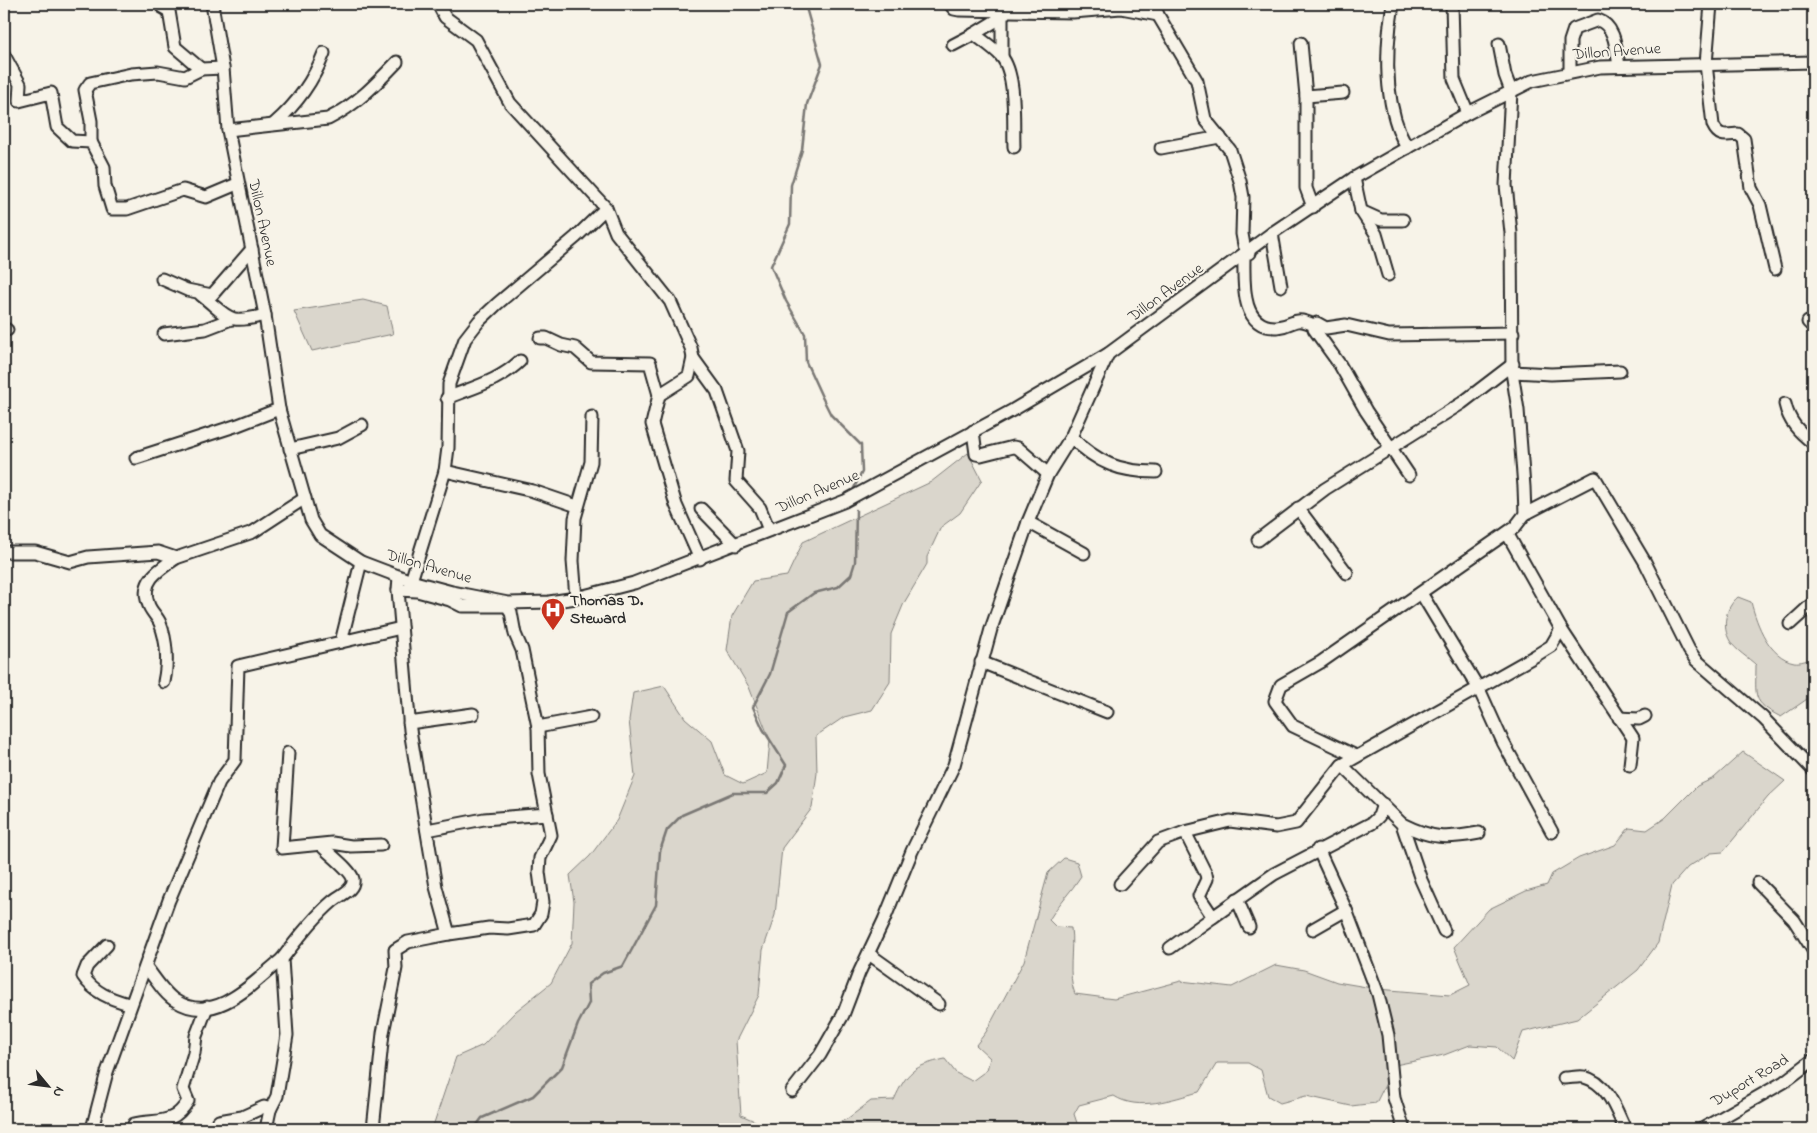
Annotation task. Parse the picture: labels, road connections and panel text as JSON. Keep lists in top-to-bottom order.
{
  "streets": {
    "street": ["Dillon Avenue", "Duport Road"]
  },
  "places": {
    "hospital": ["Thomas D. Steward"]
  },
  "north": "bottom right"
}
